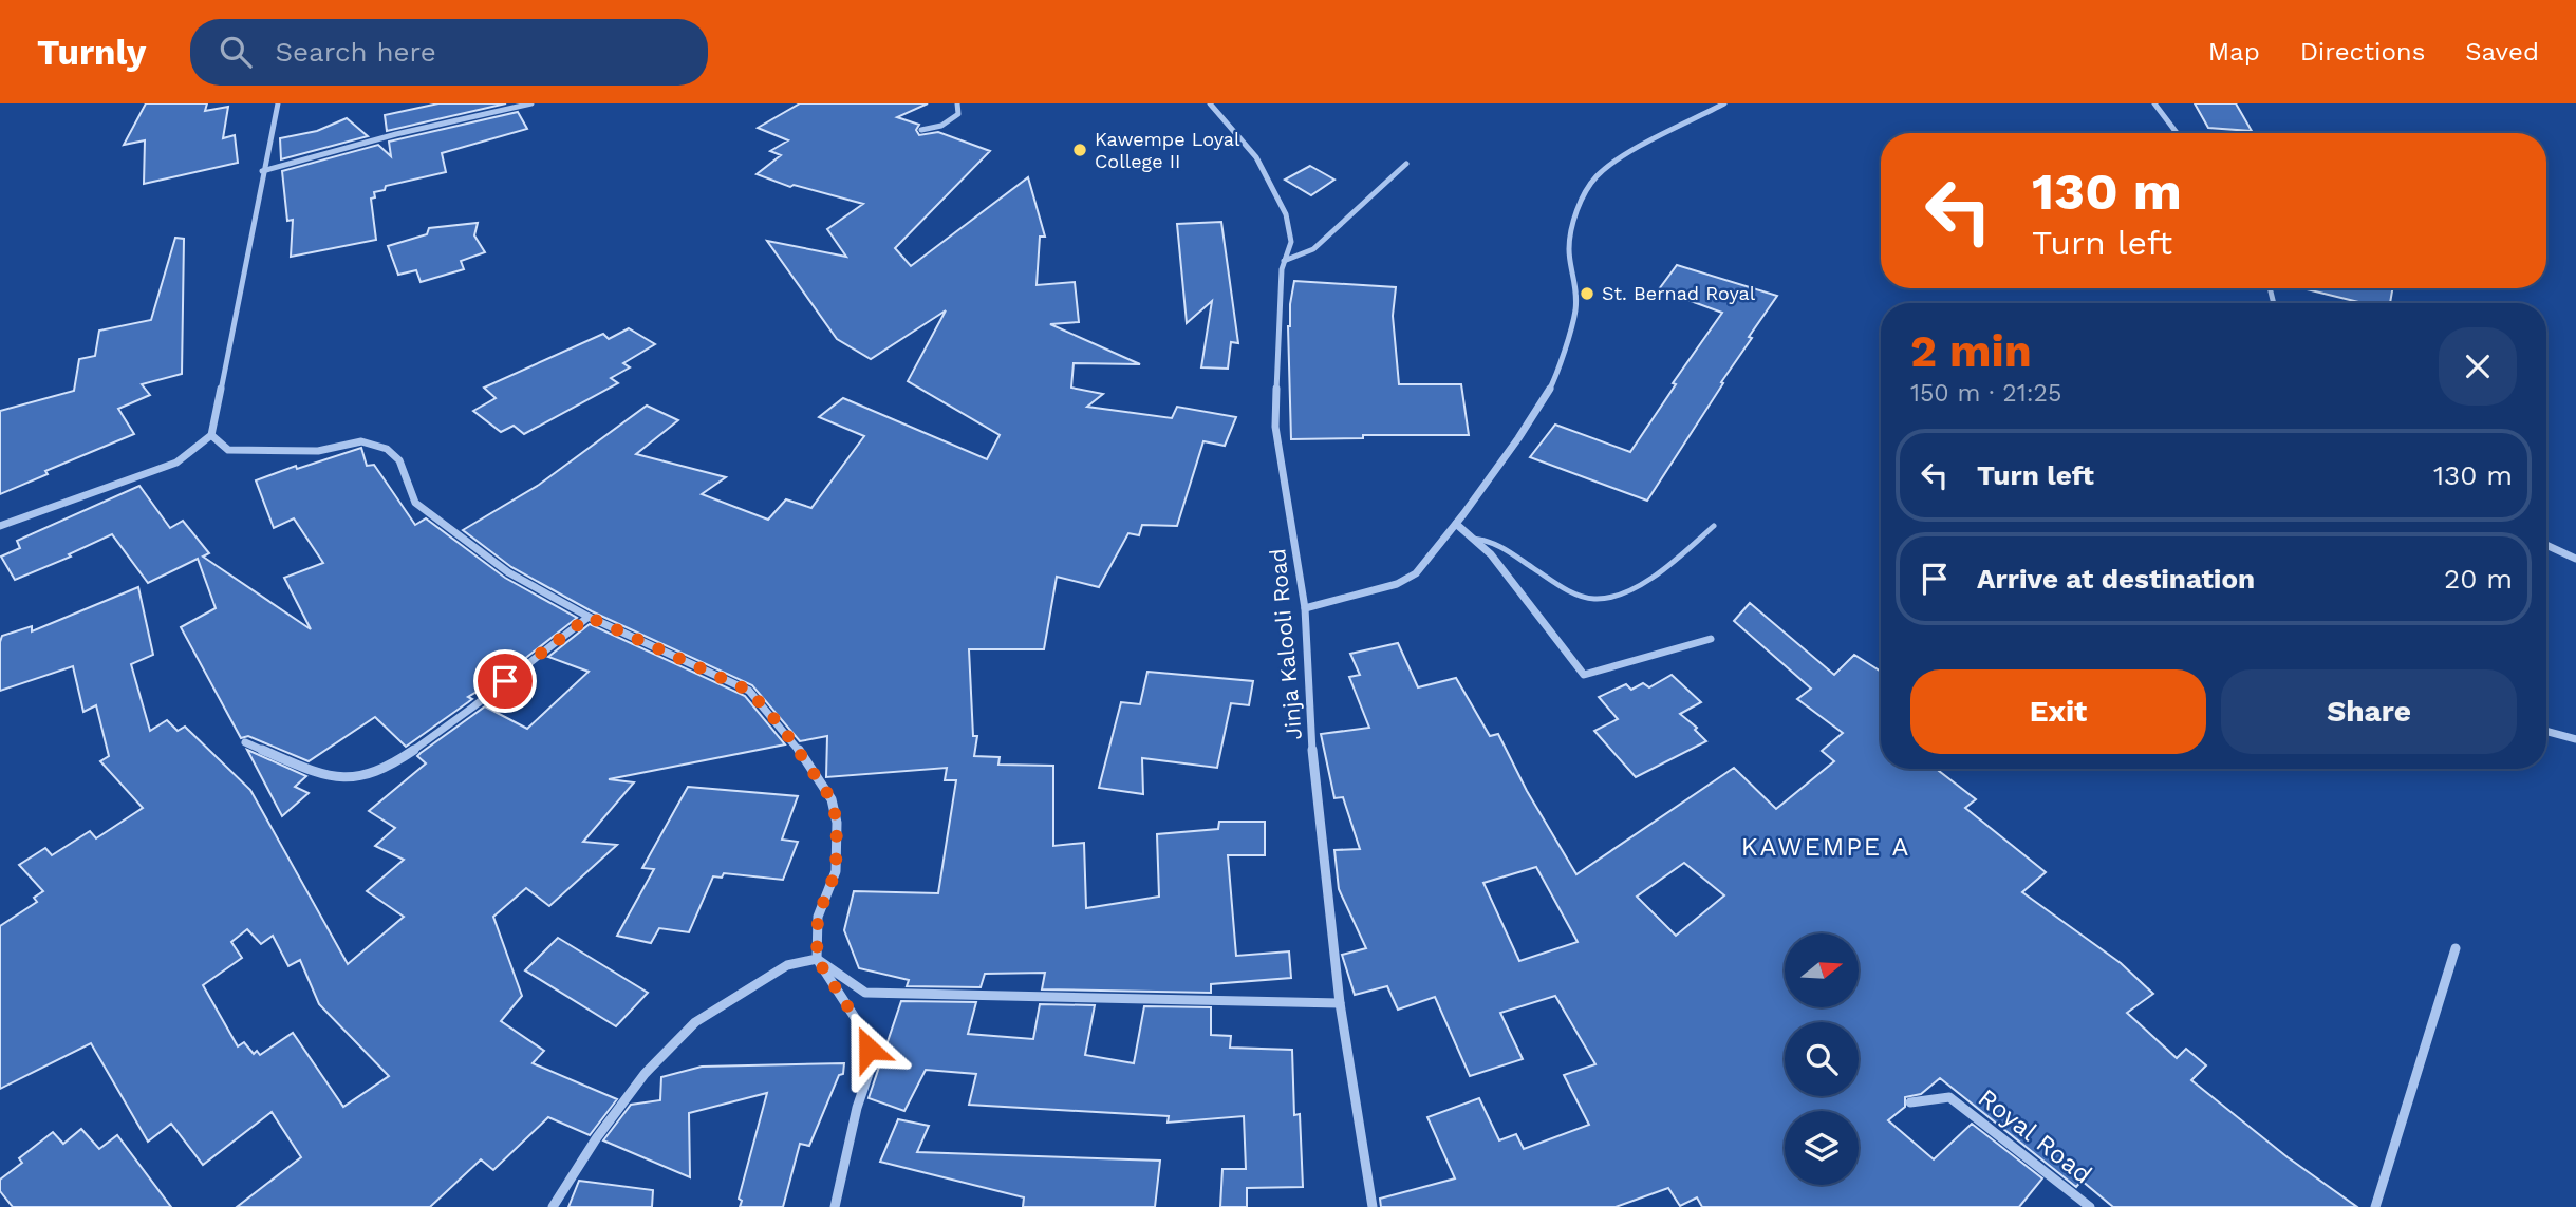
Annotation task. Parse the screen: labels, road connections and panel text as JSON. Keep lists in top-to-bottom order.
{
  "streets": {
    "street": ["Jinja Kalooli Road", "Royal Road"]
  },
  "districts": ["KAWEMPE A"],
  "places": ["Kawempe Loyal College II", "St. Bernad Royal"],
  "north": "right",
  "page": {
    "header": "Turnly",
    "search": "Search here",
    "nav": ["Map", "Directions", "Saved"],
    "turn": ["130 m", "Turn left"],
    "heading": ["2 min", "150 m · 21:25"],
    "list": [
      {
        "name": "Turn left",
        "value": "130 m"
      },
      {
        "name": "Arrive at destination",
        "value": "20 m"
      }
    ],
    "buttons": ["Exit", "Share"]
  }
}
